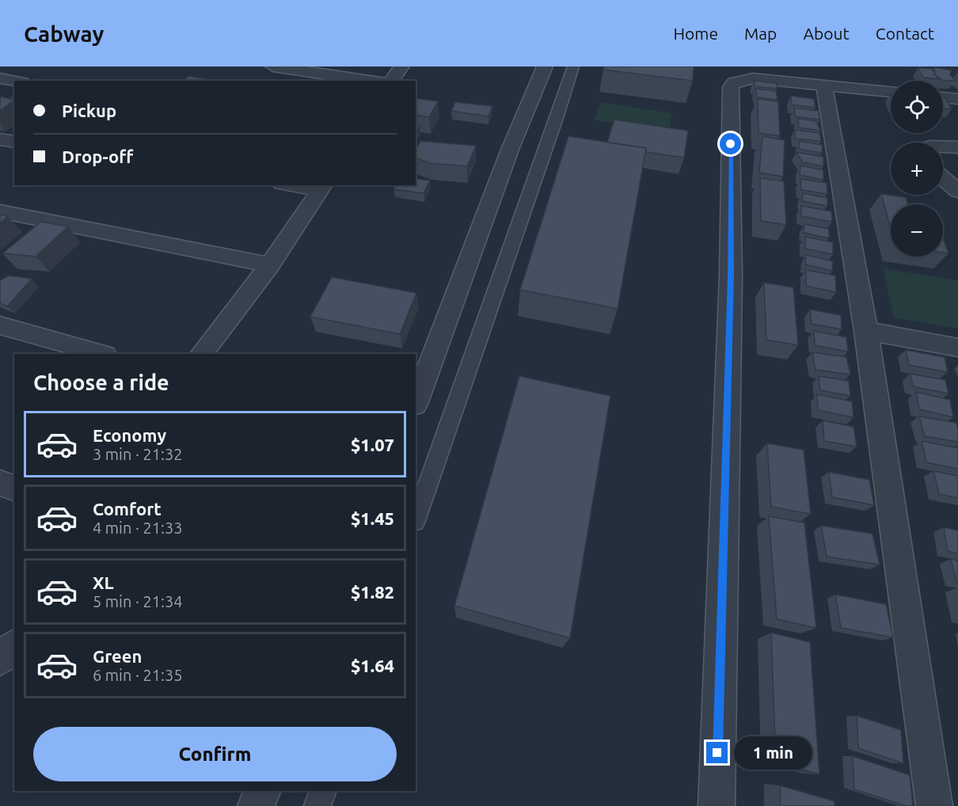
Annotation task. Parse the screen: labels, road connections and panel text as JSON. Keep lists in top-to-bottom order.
{
  "page": {
    "header": "Cabway",
    "nav": [
      "Home",
      "Map",
      "About",
      "Contact"
    ],
    "map_buttons": ["+", "−"],
    "banner": ["Pickup", "Drop-off"],
    "heading": "Choose a ride",
    "list": [
      {
        "name": "Economy",
        "note": "3 min · 21:32",
        "value": "$1.07"
      },
      {
        "name": "Comfort",
        "note": "4 min · 21:33",
        "value": "$1.45"
      },
      {
        "name": "XL",
        "note": "5 min · 21:34",
        "value": "$1.82"
      },
      {
        "name": "Green",
        "note": "6 min · 21:35",
        "value": "$1.64"
      }
    ],
    "buttons": "Confirm",
    "bubble": "1 min"
  }
}
